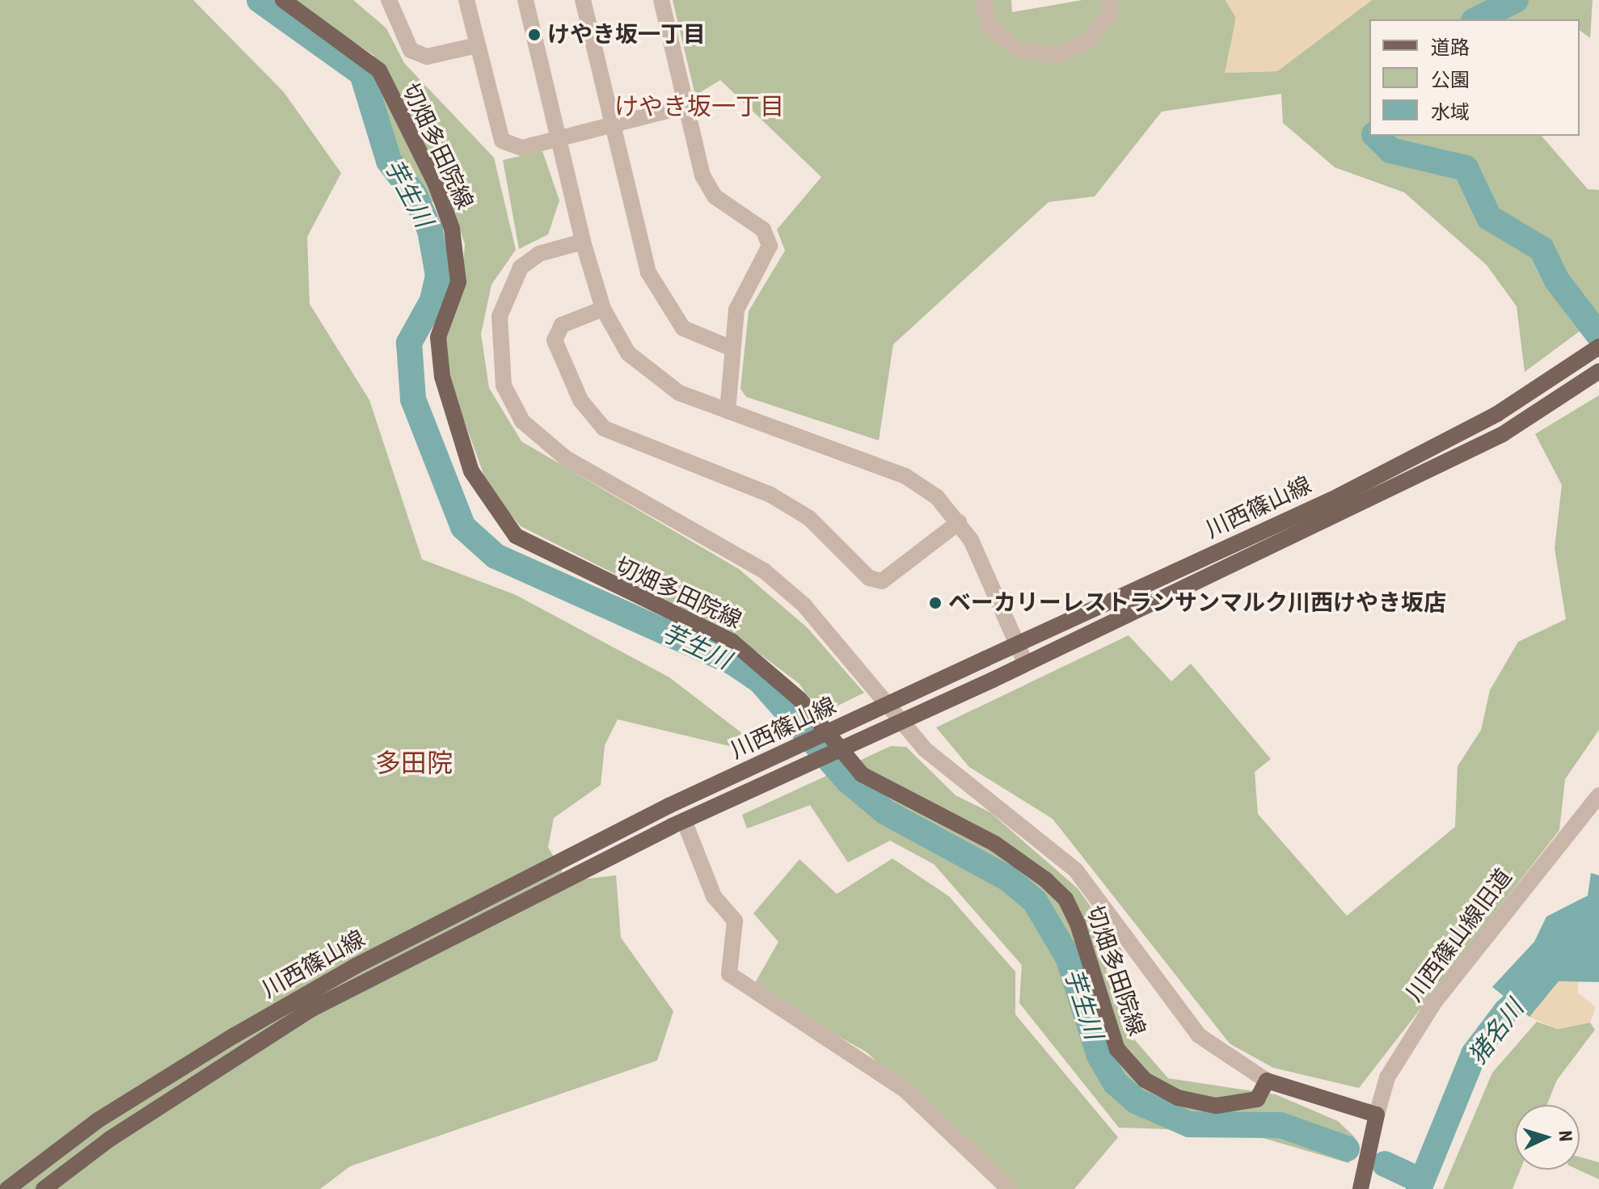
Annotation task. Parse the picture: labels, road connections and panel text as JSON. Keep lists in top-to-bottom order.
{
  "streets": {
    "main road": ["切畑多田院線", "川西篠山線"],
    "street": ["川西篠山線旧道"]
  },
  "districts": ["けやき坂一丁目", "多田院"],
  "water": ["芋生川", "猪名川"],
  "places": ["けやき坂一丁目", "ベーカリーレストランサンマルク川西けやき坂店"],
  "legend": ["道路", "公園", "水域"],
  "north": "right"
}
